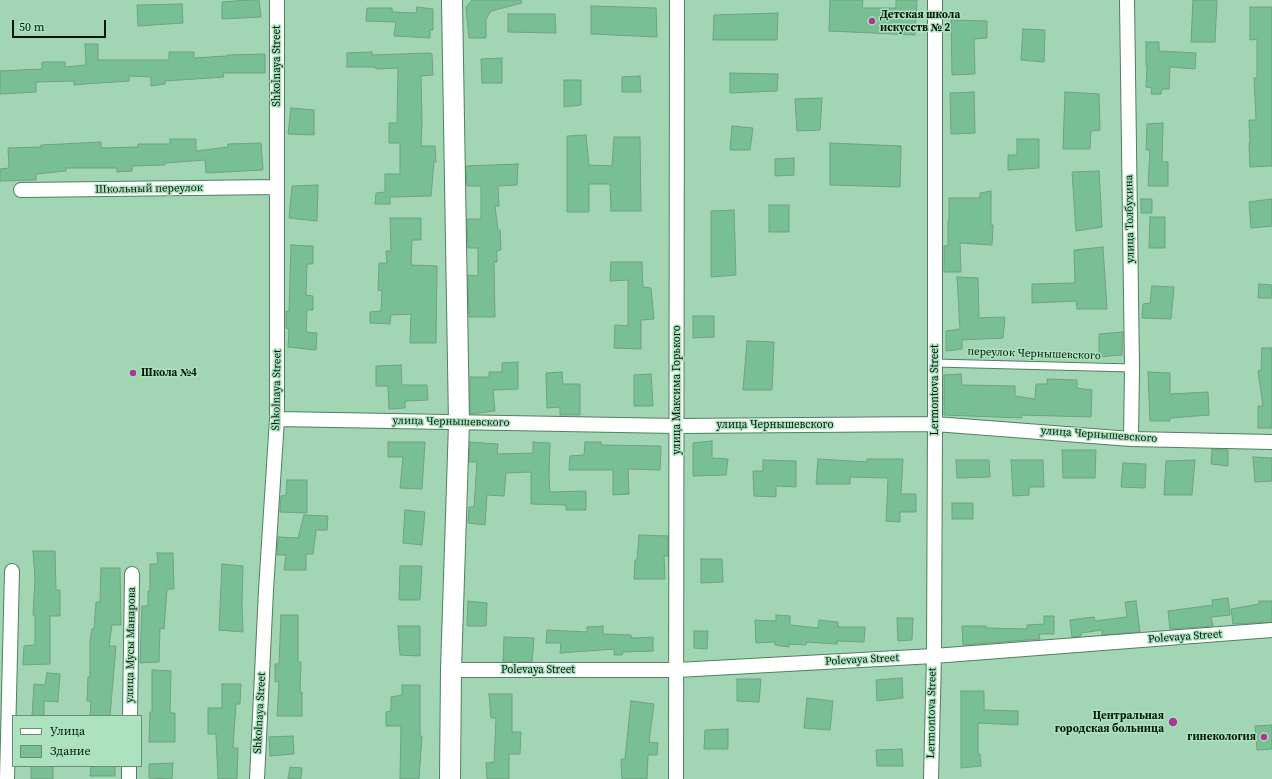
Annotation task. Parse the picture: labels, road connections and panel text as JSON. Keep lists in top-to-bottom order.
{
  "streets": {
    "street": [
      "Shkolnaya Street",
      "Школьный переулок",
      "улица Толбухина",
      "улица Максима Горького",
      "Lermontova Street",
      "улица Чернышевского",
      "Polevaya Street",
      "улица Мусы Манарова"
    ],
    "lane": ["переулок Чернышевского"]
  },
  "crossings": [
    ["Shkolnaya Street", "Школьный переулок"],
    ["Shkolnaya Street", "улица Чернышевского"],
    ["улица Толбухина", "переулок Чернышевского"],
    ["улица Толбухина", "улица Чернышевского"],
    ["переулок Чернышевского", "Lermontova Street"],
    ["улица Максима Горького", "улица Чернышевского"],
    ["улица Максима Горького", "Polevaya Street"],
    ["Lermontova Street", "улица Чернышевского"],
    ["Lermontova Street", "Polevaya Street"]
  ],
  "places": [
    "Детская школа искусств № 2",
    "Школа №4",
    "Центральная городская больница",
    "гинекология"
  ],
  "legend": ["Улица", "Здание"],
  "scale_bar": "50 m"
}
